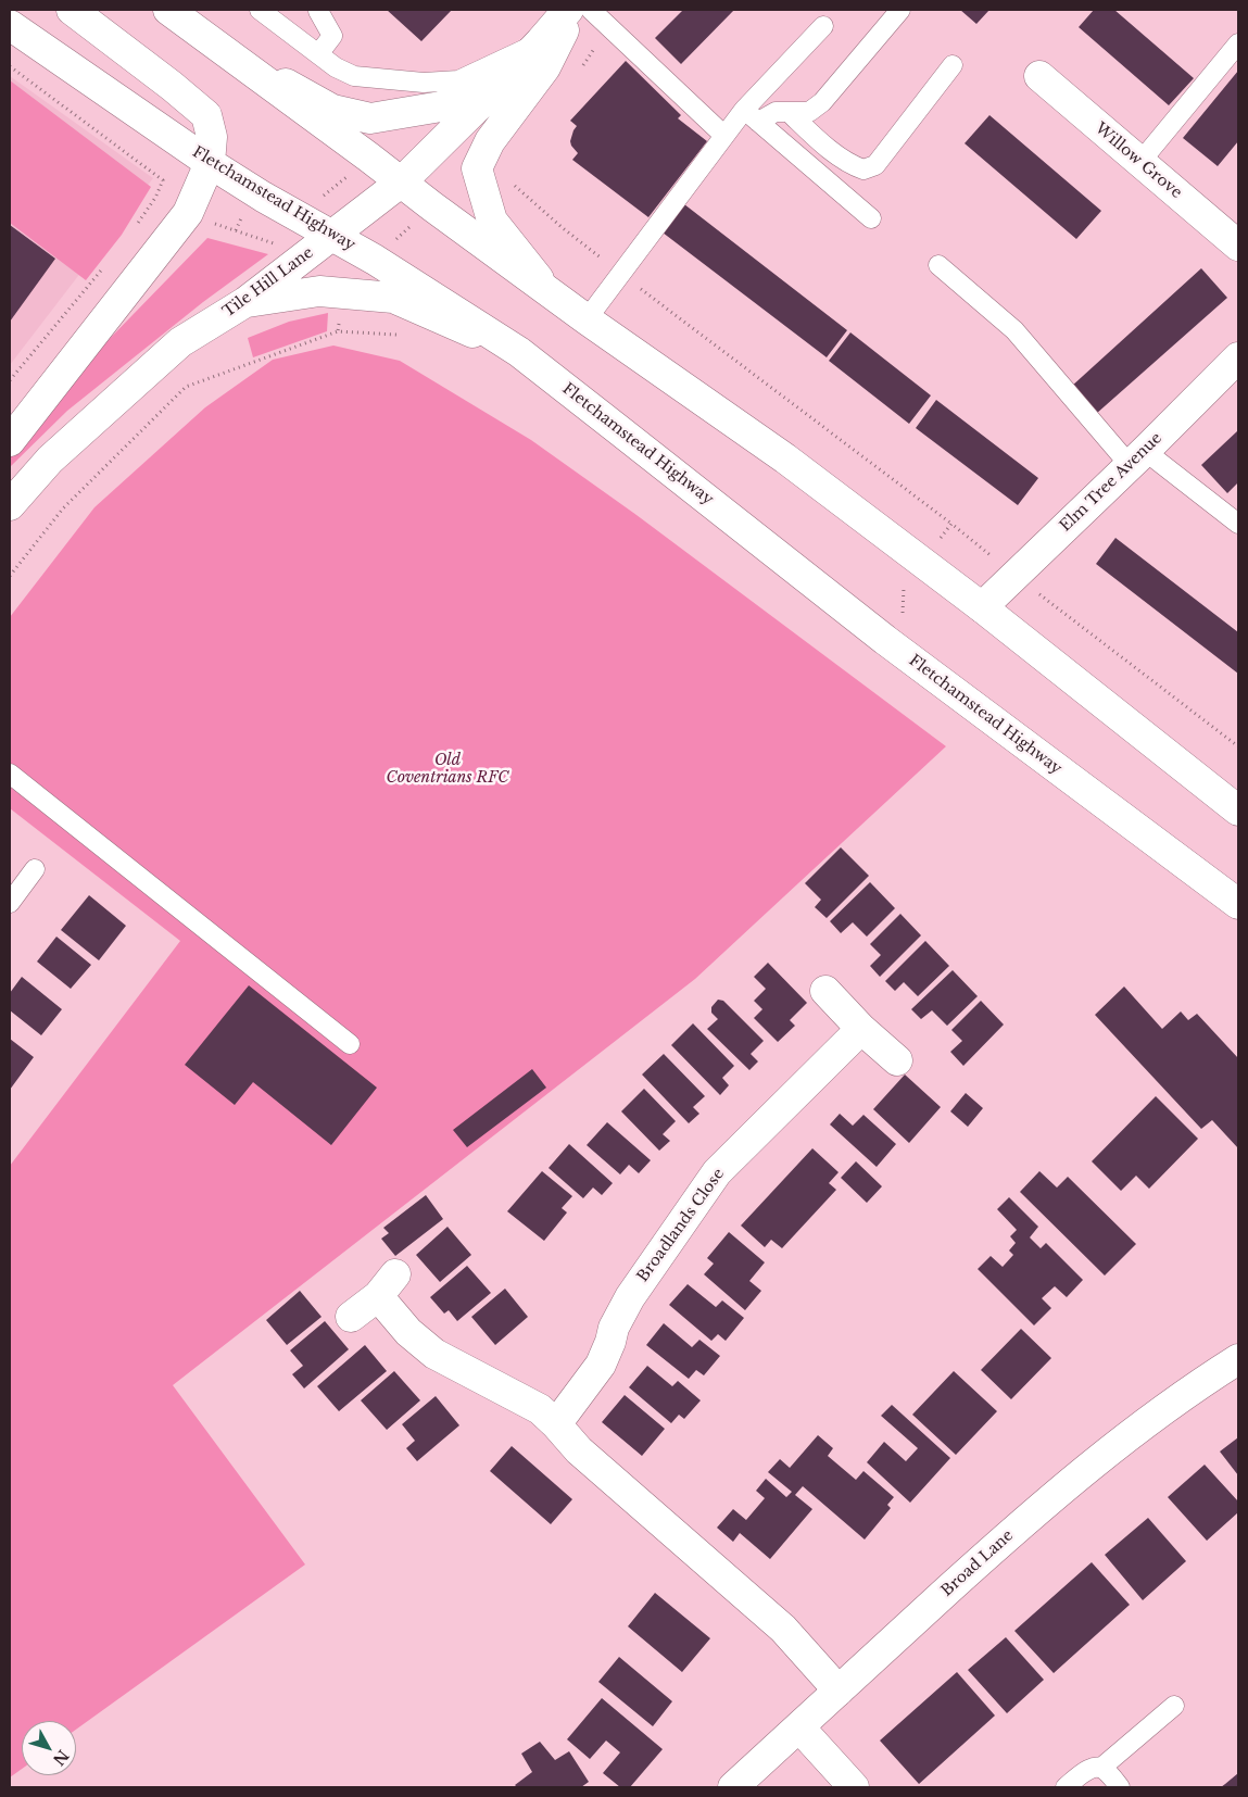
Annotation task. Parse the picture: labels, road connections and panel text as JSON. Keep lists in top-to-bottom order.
{
  "streets": {
    "main road": [
      "Willow Grove",
      "Fletchamstead Highway",
      "Tile Hill Lane",
      "Elm Tree Avenue",
      "Broadlands Close",
      "Broad Lane"
    ]
  },
  "crossings": [
    ["Fletchamstead Highway", "Tile Hill Lane"]
  ],
  "parks": ["Old Coventrians RFC"],
  "north": "bottom right"
}
